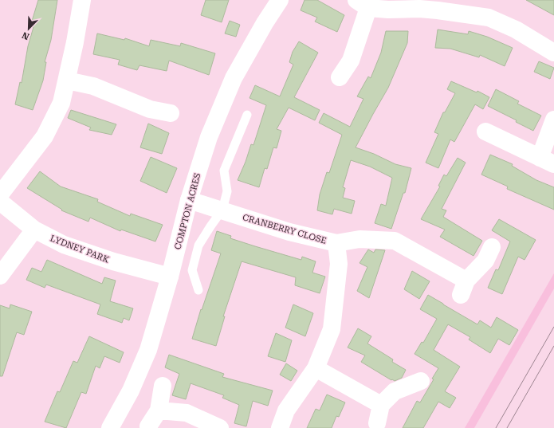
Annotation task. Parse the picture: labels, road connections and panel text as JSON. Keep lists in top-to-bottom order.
{
  "streets": {
    "street": ["COMPTON ACRES", "CRANBERRY CLOSE", "LYDNEY PARK"]
  },
  "crossings": [
    ["COMPTON ACRES", "CRANBERRY CLOSE"],
    ["COMPTON ACRES", "LYDNEY PARK"]
  ],
  "north": "bottom left"
}
